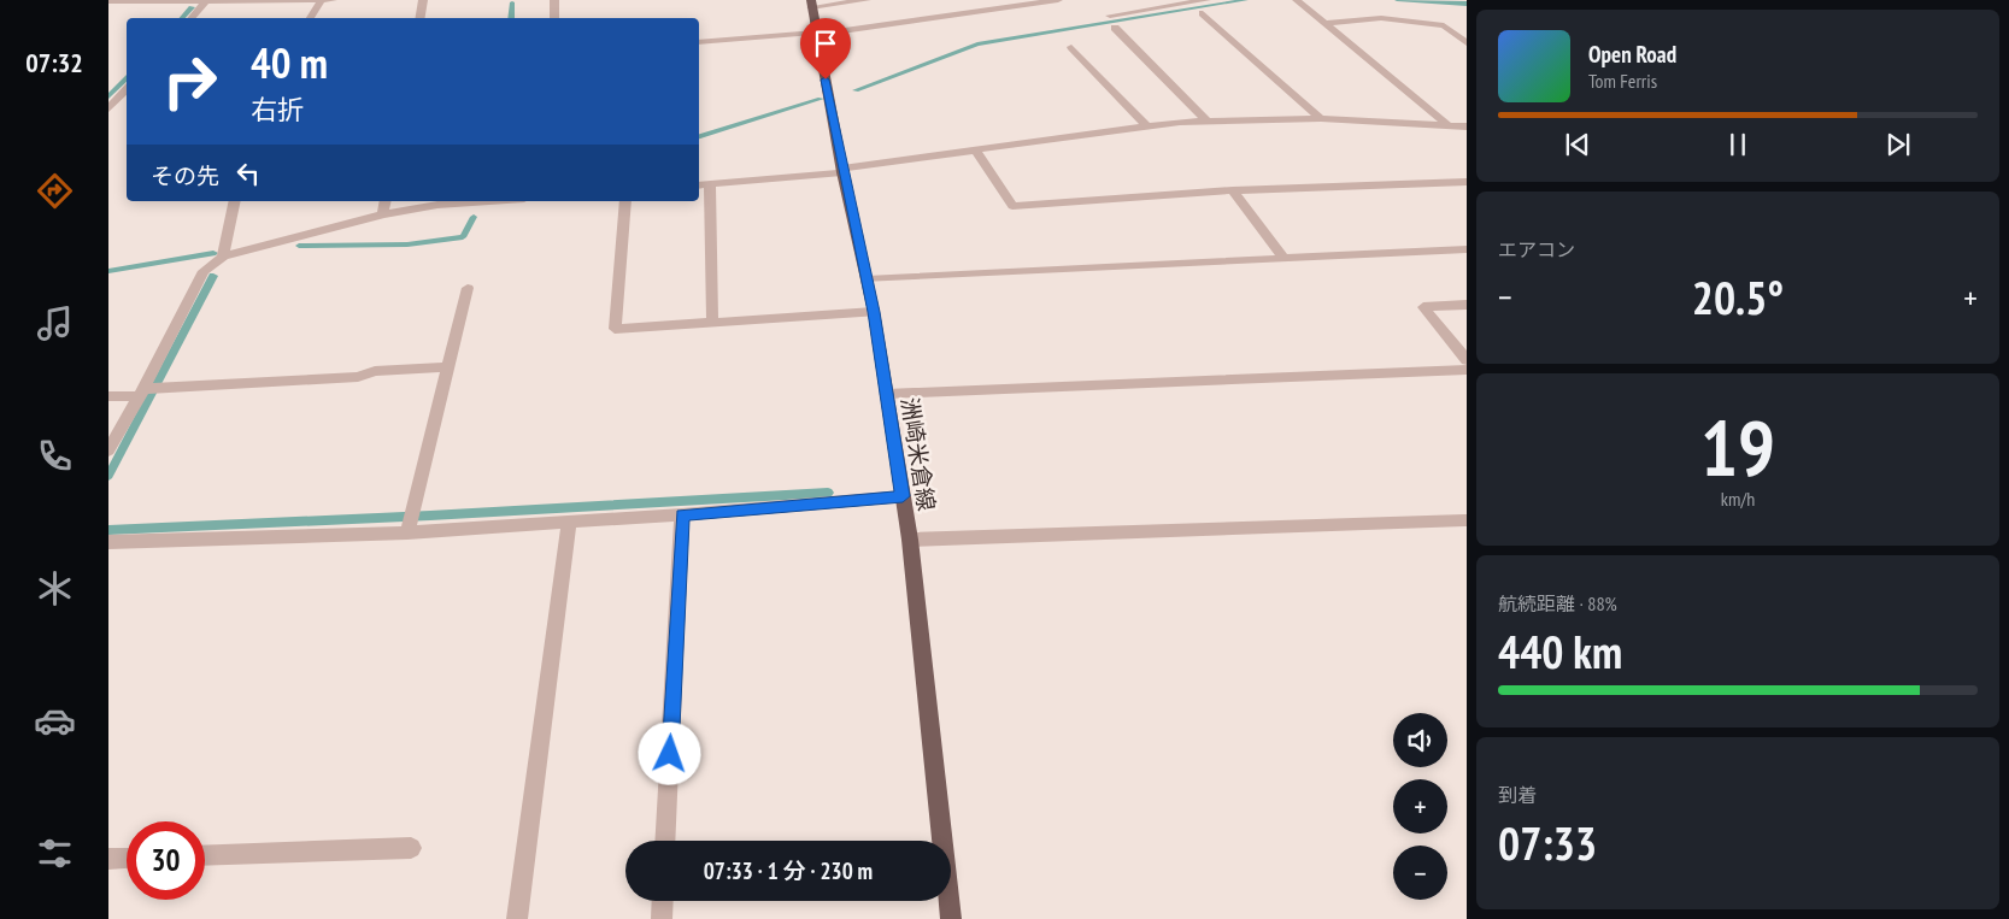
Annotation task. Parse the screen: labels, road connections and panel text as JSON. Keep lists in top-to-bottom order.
{
  "streets": {
    "main road": ["洲崎米倉線"]
  },
  "page": {
    "tabs": "07:32",
    "turn": ["40 m", "右折"],
    "song": ["Open Road", "Tom Ferris"],
    "then": "その先",
    "tile": [
      "エアコン",
      ["19", "km/h"],
      ["航続距離 · 88%", "440 km"],
      ["到着", "07:33"]
    ],
    "heat": ["−", "20.5°", "+"],
    "map_buttons": ["+", "−"],
    "limit": "30",
    "trip": "07:33 · 1 分 · 230 m"
  }
}
